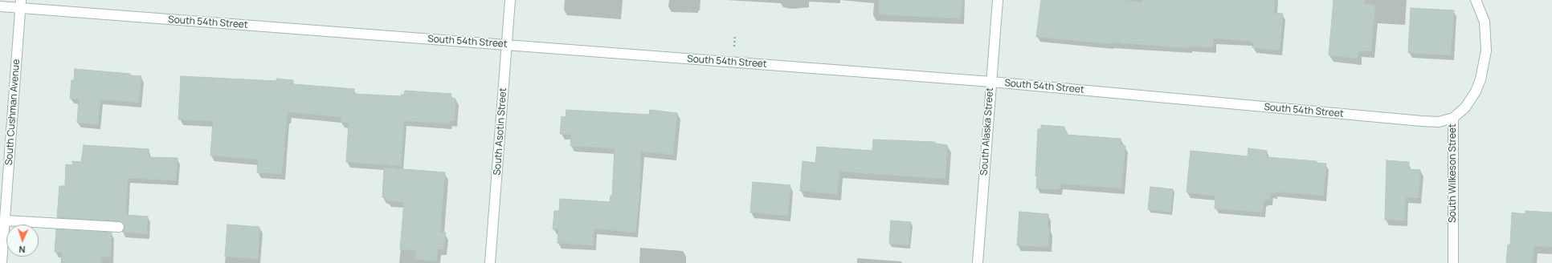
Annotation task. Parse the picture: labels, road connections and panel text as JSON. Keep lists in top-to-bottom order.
{
  "streets": {
    "street": [
      "South 54th Street",
      "South Cushman Avenue",
      "South Asotin Street",
      "South Alaska Street",
      "South Wilkeson Street"
    ]
  },
  "crossings": [
    ["South 54th Street", "South Cushman Avenue"],
    ["South 54th Street", "South Asotin Street"],
    ["South 54th Street", "South Alaska Street"],
    ["South 54th Street", "South Wilkeson Street"]
  ],
  "north": "bottom"
}
